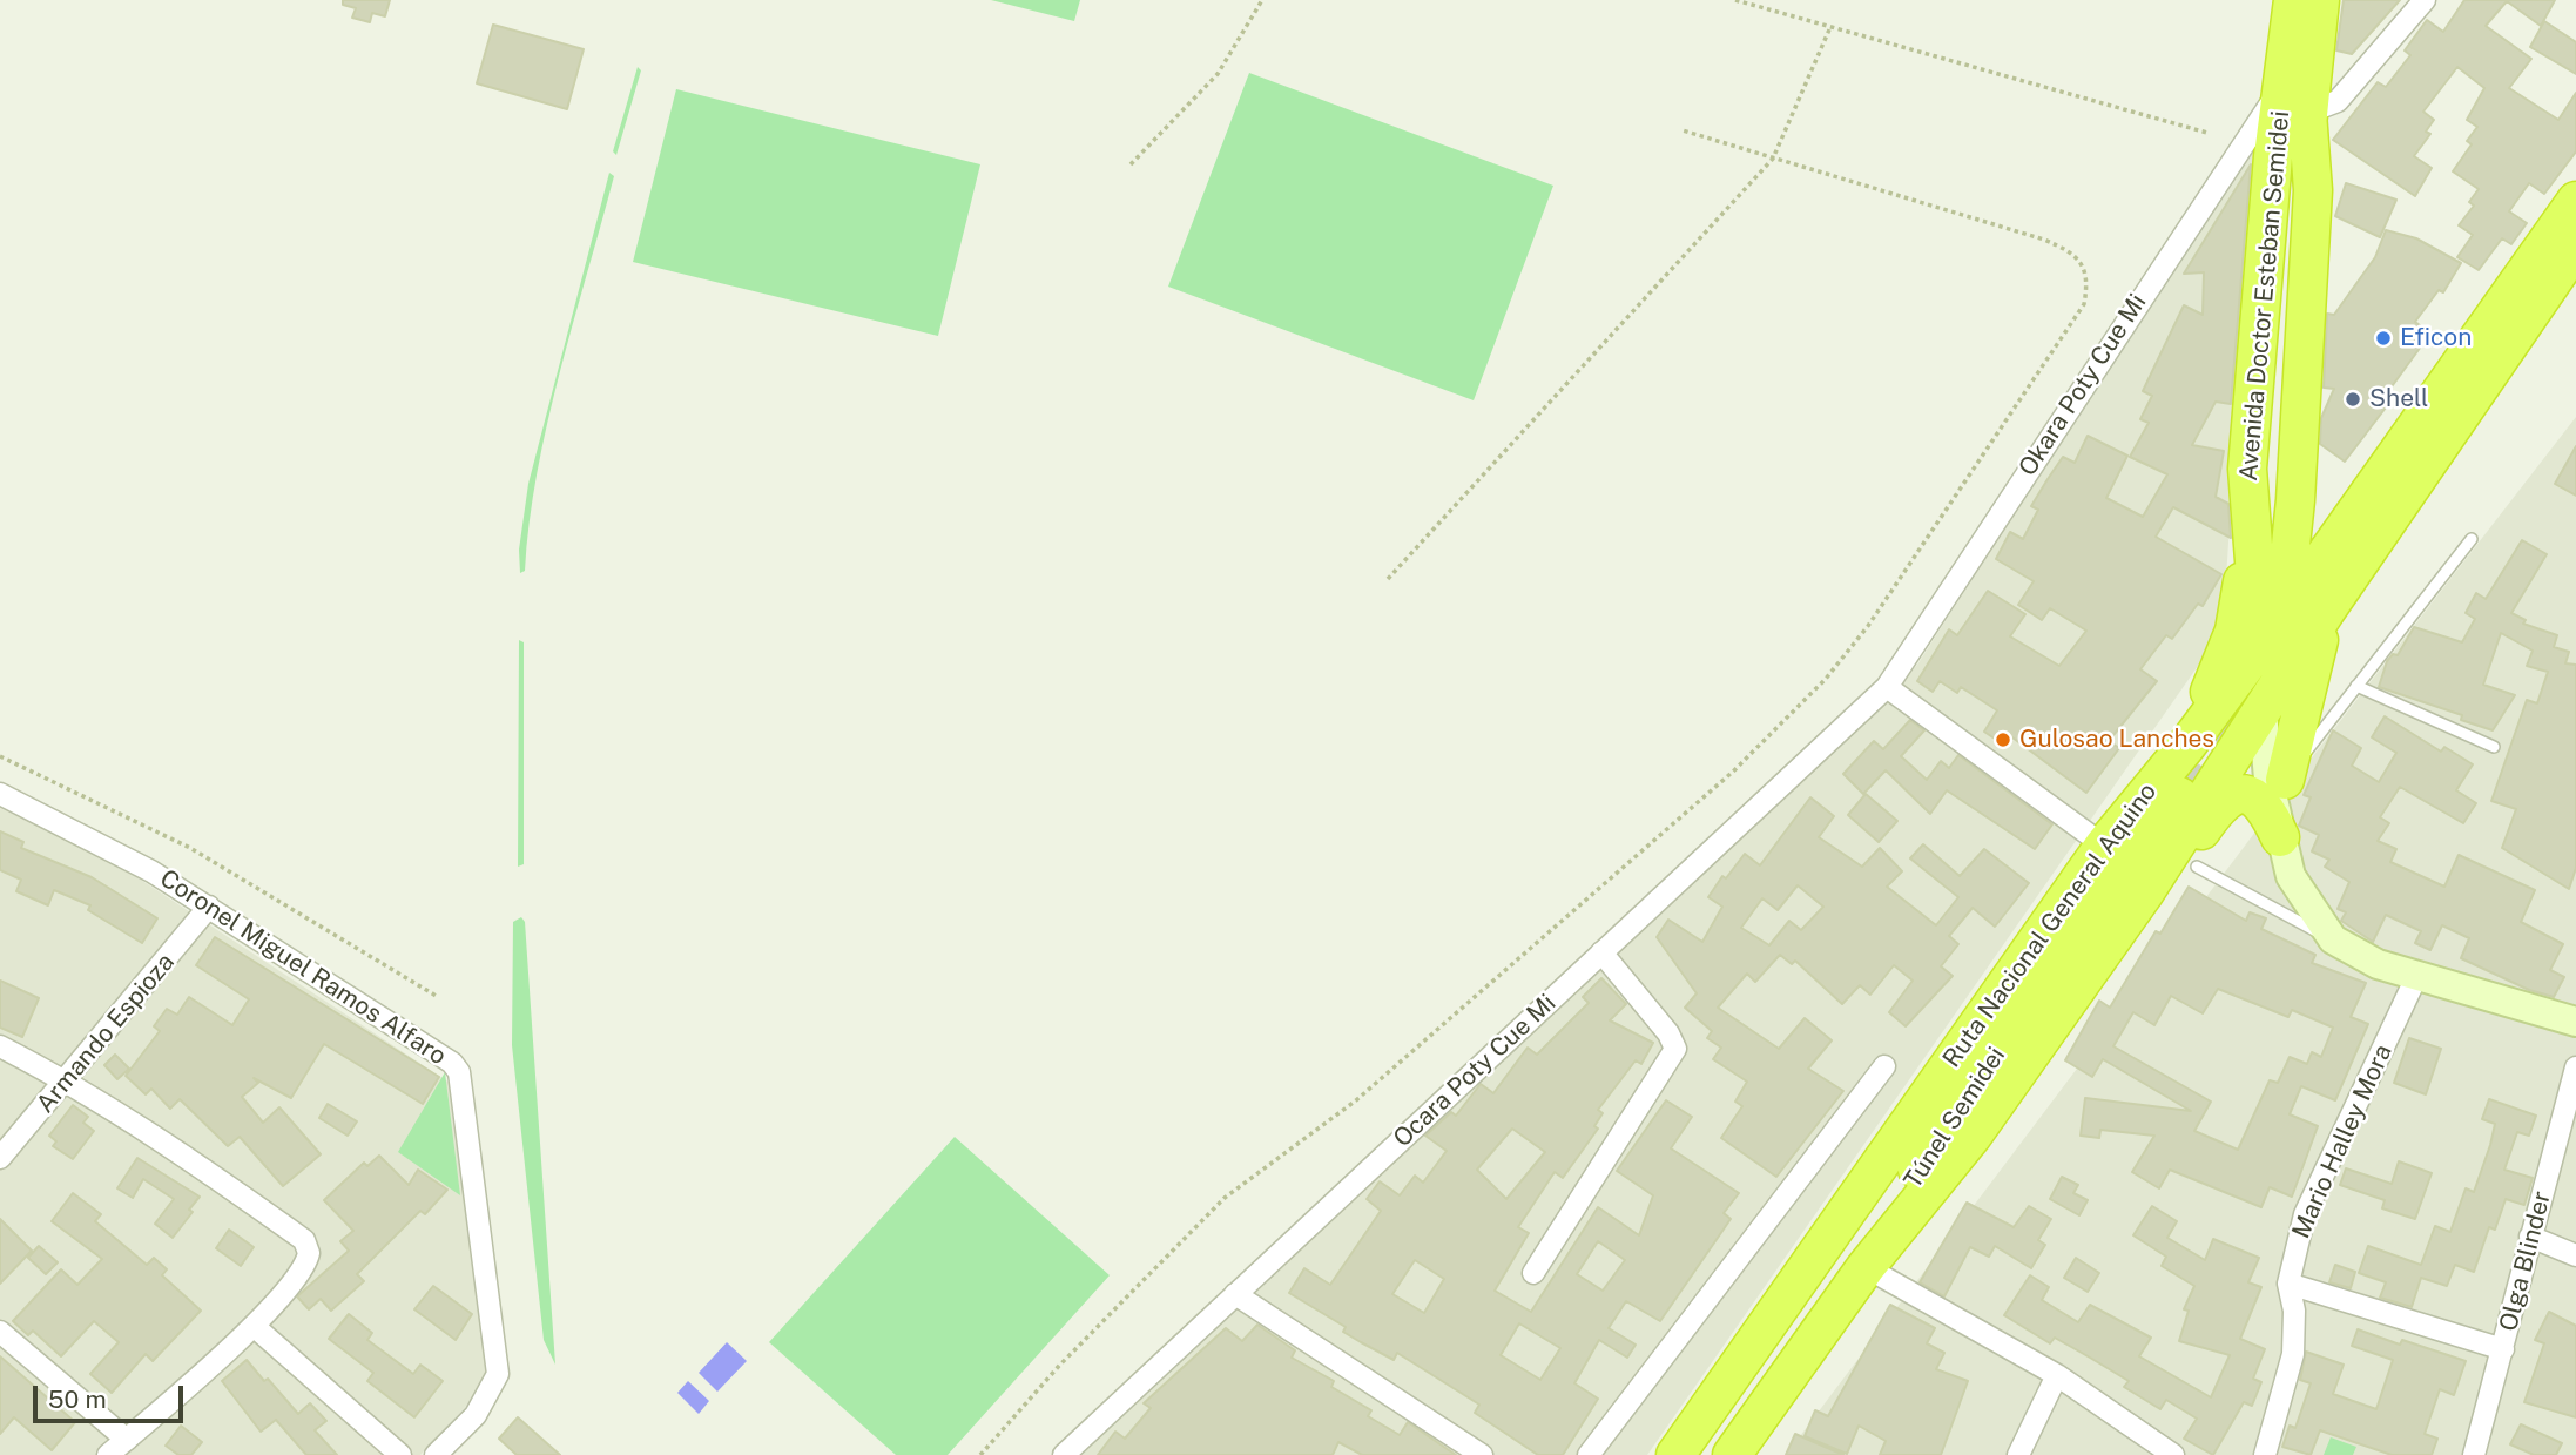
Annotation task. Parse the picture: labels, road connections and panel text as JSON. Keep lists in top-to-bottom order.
{
  "streets": {
    "highway": ["Avenida Doctor Esteban Semidei", "Ruta Nacional General Aquino", "Túnel Semidei"],
    "street": [
      "Okara Poty Cue Mi",
      "Coronel Miguel Ramos Alfaro",
      "Armando Espioza",
      "Ocara Poty Cue Mi",
      "Mario Halley Mora",
      "Olga Blinder"
    ]
  },
  "crossings": [
    ["Avenida Doctor Esteban Semidei", "Okara Poty Cue Mi"],
    ["Avenida Doctor Esteban Semidei", "Ruta Nacional General Aquino"],
    ["Okara Poty Cue Mi", "Ocara Poty Cue Mi"],
    ["Coronel Miguel Ramos Alfaro", "Armando Espioza"]
  ],
  "places": ["Eficon", "Shell", "Gulosao Lanches"],
  "scale_bar": "50 m"
}
